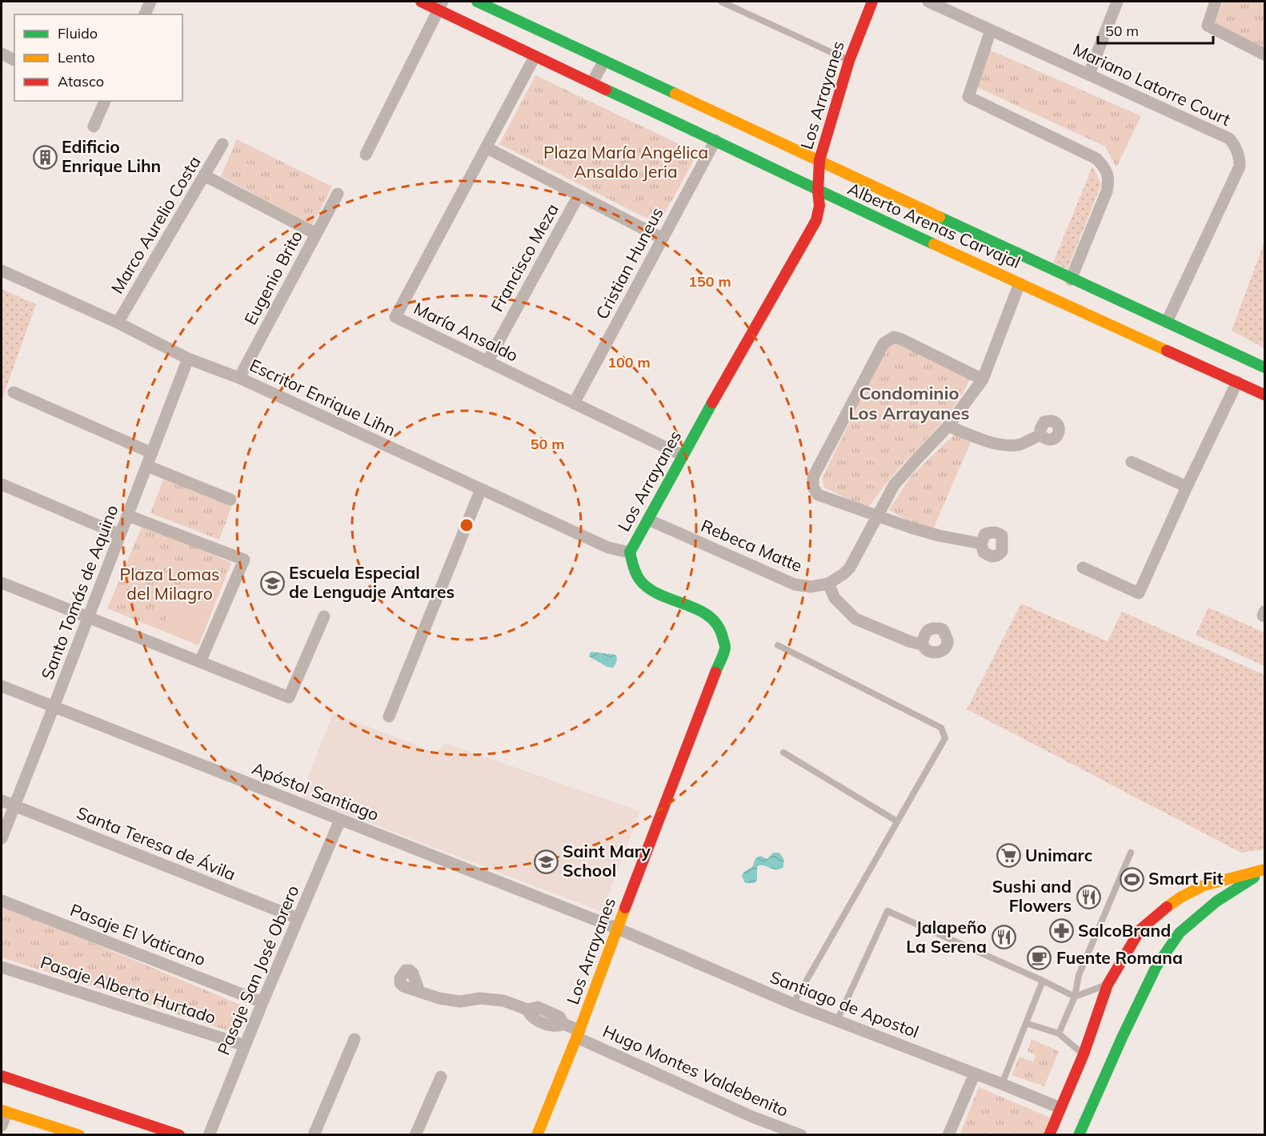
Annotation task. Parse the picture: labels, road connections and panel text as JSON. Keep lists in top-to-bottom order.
{
  "streets": {
    "street": [
      "Mariano Latorre Court",
      "Los Arrayanes",
      "Marco Aurelio Costa",
      "Alberto Arenas Carvajal",
      "Francisco Meza",
      "Cristian Huneus",
      "Eugenio Brito",
      "María Ansaldo",
      "Escritor Enrique Lihn",
      "Rebeca Matte",
      "Santo Tomás de Aquino",
      "Apóstol Santiago",
      "Santa Teresa de Ávila",
      "Pasaje El Vaticano",
      "Pasaje San José Obrero",
      "Pasaje Alberto Hurtado",
      "Santiago de Apostol",
      "Hugo Montes Valdebenito"
    ]
  },
  "crossings": [
    ["Mariano Latorre Court", "Alberto Arenas Carvajal"],
    ["Los Arrayanes", "Alberto Arenas Carvajal"],
    ["Los Arrayanes", "María Ansaldo"],
    ["Los Arrayanes", "Escritor Enrique Lihn"],
    ["Los Arrayanes", "Rebeca Matte"],
    ["Los Arrayanes", "Apóstol Santiago"],
    ["Los Arrayanes", "Santiago de Apostol"],
    ["Los Arrayanes", "Hugo Montes Valdebenito"],
    ["Marco Aurelio Costa", "Escritor Enrique Lihn"],
    ["Alberto Arenas Carvajal", "Cristian Huneus"],
    ["Alberto Arenas Carvajal", "María Ansaldo"],
    ["Francisco Meza", "María Ansaldo"],
    ["Cristian Huneus", "María Ansaldo"],
    ["Eugenio Brito", "Escritor Enrique Lihn"],
    ["Escritor Enrique Lihn", "Santo Tomás de Aquino"],
    ["Santo Tomás de Aquino", "Apóstol Santiago"],
    ["Santo Tomás de Aquino", "Santa Teresa de Ávila"],
    ["Apóstol Santiago", "Pasaje San José Obrero"],
    ["Apóstol Santiago", "Santiago de Apostol"],
    ["Santa Teresa de Ávila", "Pasaje San José Obrero"],
    ["Pasaje El Vaticano", "Pasaje San José Obrero"],
    ["Pasaje San José Obrero", "Pasaje Alberto Hurtado"]
  ],
  "districts": ["Condominio Los Arrayanes"],
  "parks": ["Plaza María Angélica Ansaldo Jeria", "Plaza Lomas del Milagro"],
  "places": {
    "building": ["Edificio Enrique Lihn"],
    "school or university": ["Escuela Especial de Lenguaje Antares", "Saint Mary School"],
    "supermarket": ["Unimarc"],
    "sports": ["Smart Fit"],
    "restaurant": ["Sushi and Flowers", "Jalapeño La Serena"],
    "pharmacy": ["SalcoBrand"],
    "cafe": ["Fuente Romana"]
  },
  "legend": ["Fluido", "Lento", "Atasco"],
  "scale_bar": "50 m",
  "rings": ["150 m", "100 m", "50 m"]
}
